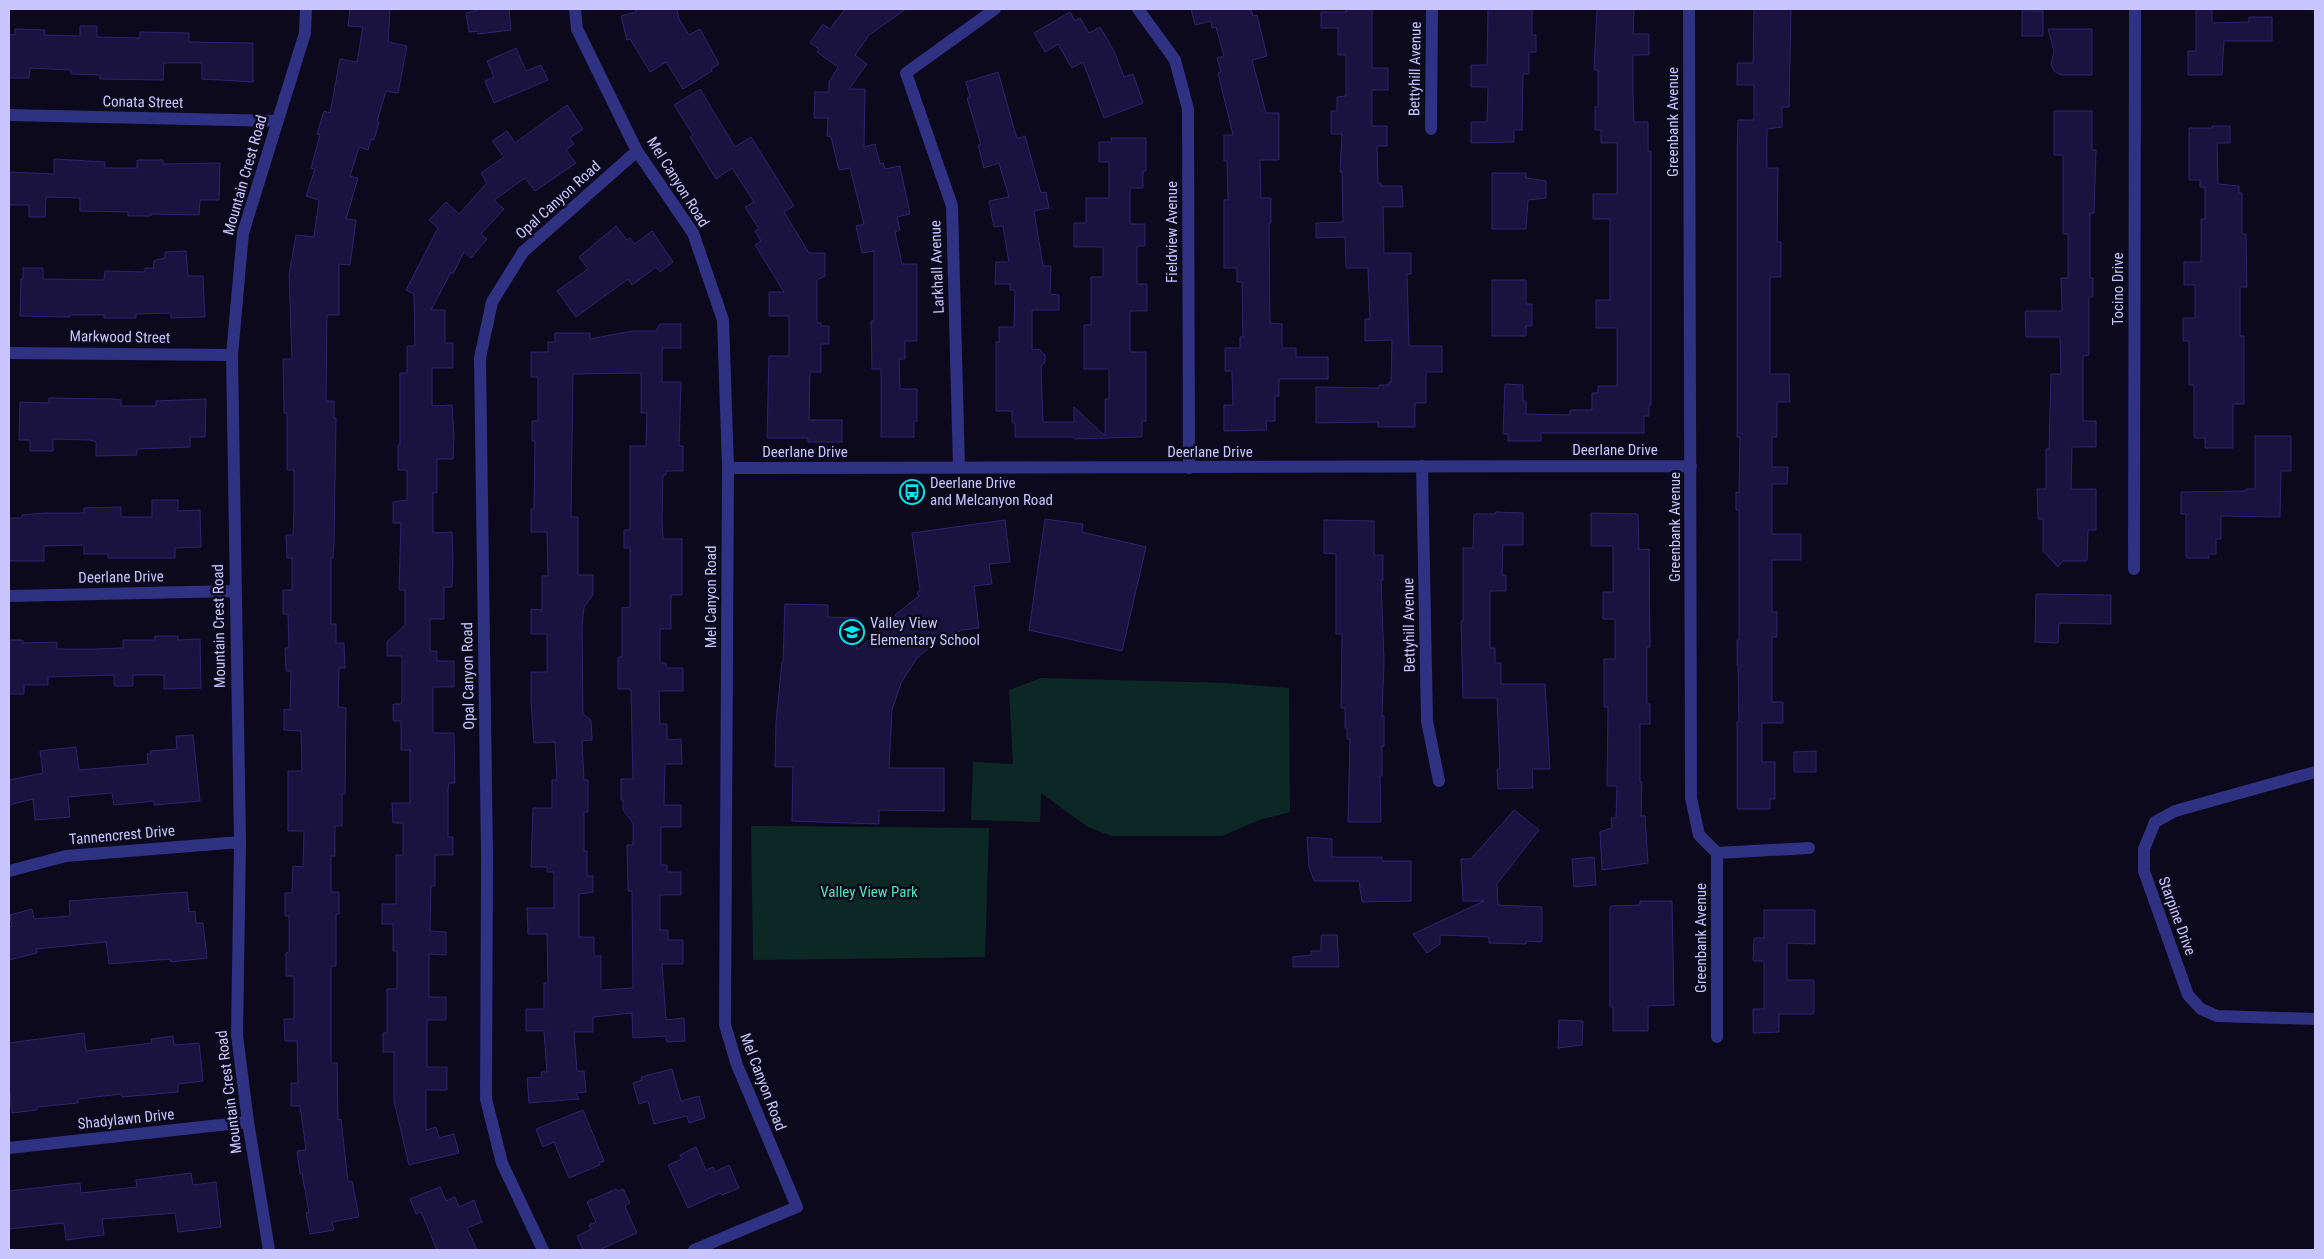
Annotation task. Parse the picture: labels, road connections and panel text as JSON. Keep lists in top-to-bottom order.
{
  "streets": {
    "street": [
      "Bettyhill Avenue",
      "Conata Street",
      "Greenbank Avenue",
      "Mountain Crest Road",
      "Mel Canyon Road",
      "Opal Canyon Road",
      "Fieldview Avenue",
      "Larkhall Avenue",
      "Tocino Drive",
      "Markwood Street",
      "Deerlane Drive",
      "Tannencrest Drive",
      "Starpine Drive",
      "Shadylawn Drive"
    ]
  },
  "crossings": [
    ["Bettyhill Avenue", "Deerlane Drive"],
    ["Conata Street", "Mountain Crest Road"],
    ["Greenbank Avenue", "Deerlane Drive"],
    ["Mountain Crest Road", "Markwood Street"],
    ["Mountain Crest Road", "Deerlane Drive"],
    ["Mountain Crest Road", "Tannencrest Drive"],
    ["Mountain Crest Road", "Shadylawn Drive"],
    ["Mel Canyon Road", "Opal Canyon Road"],
    ["Mel Canyon Road", "Deerlane Drive"],
    ["Fieldview Avenue", "Deerlane Drive"],
    ["Larkhall Avenue", "Deerlane Drive"]
  ],
  "parks": ["Valley View Park"],
  "places": {
    "bus stop": ["Deerlane Drive and Melcanyon Road"],
    "school or university": ["Valley View Elementary School"]
  }
}
